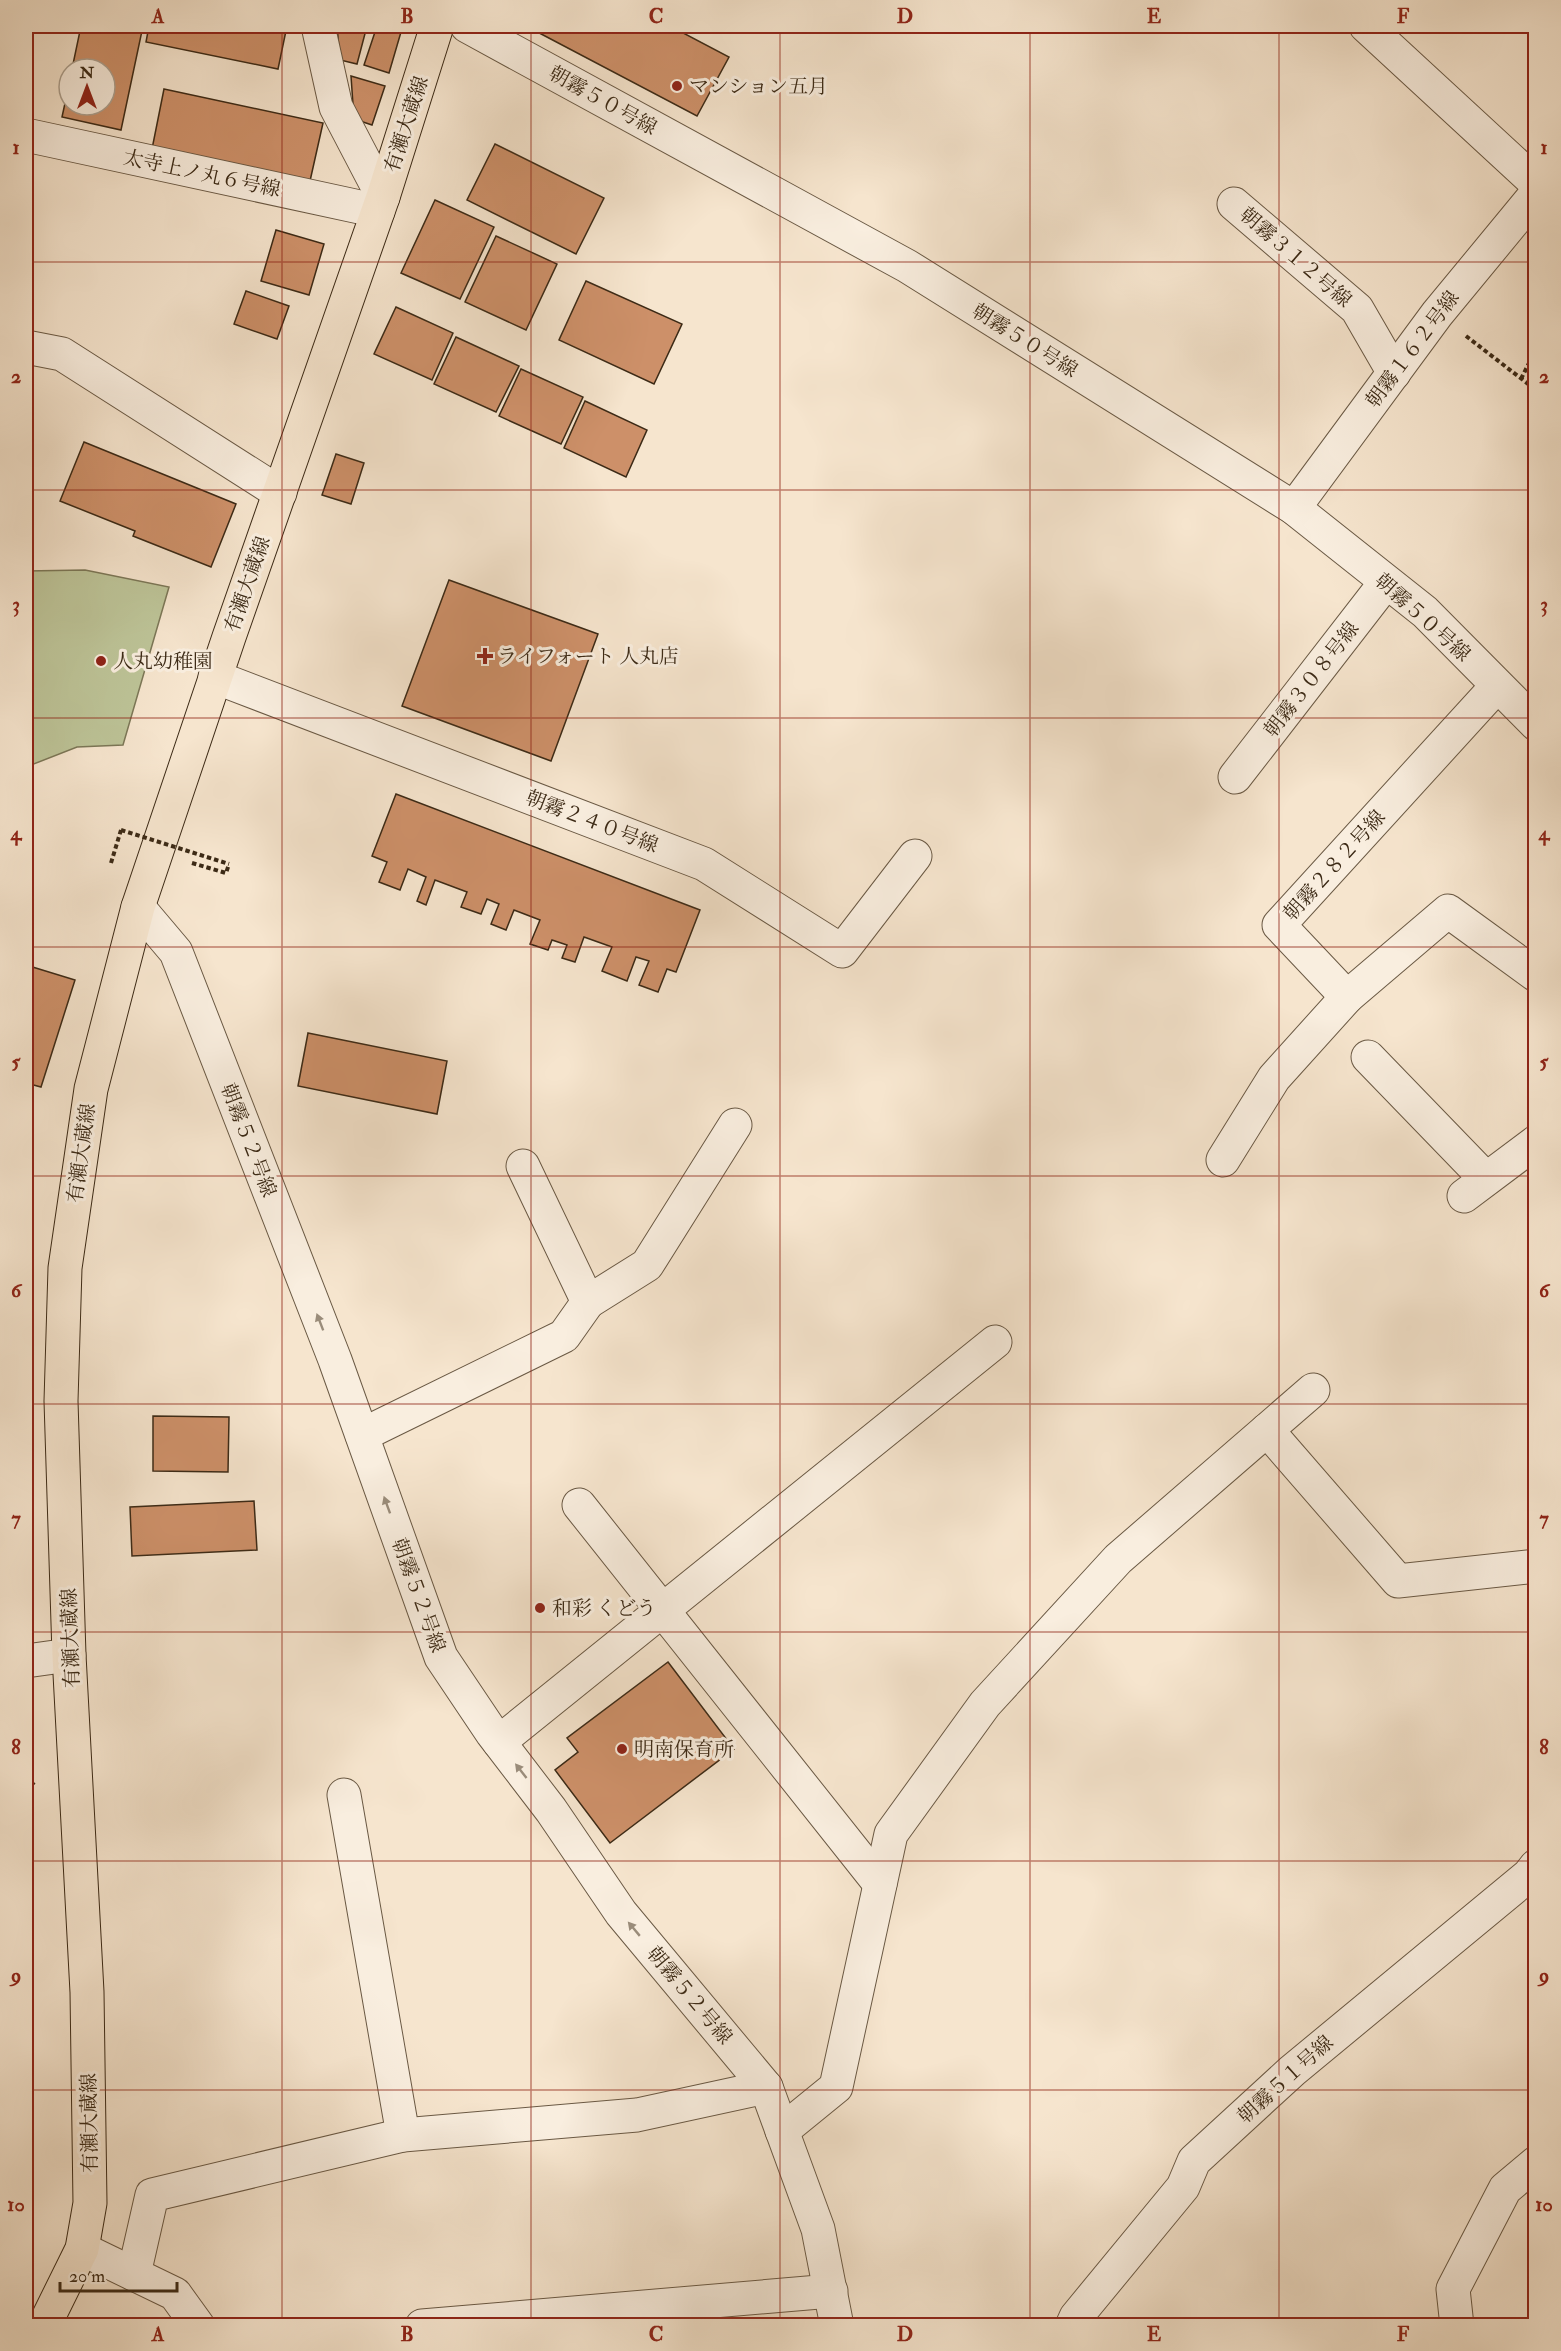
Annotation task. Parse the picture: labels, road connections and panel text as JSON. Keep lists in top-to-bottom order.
{
  "streets": {
    "main road": ["有瀬大蔵線"],
    "street": [
      "朝霧５０号線",
      "太寺上ノ丸６号線",
      "朝霧３１２号線",
      "朝霧１６２号線",
      "朝霧３０８号線",
      "朝霧２４０号線",
      "朝霧２８２号線",
      "朝霧５２号線",
      "朝霧５１号線"
    ]
  },
  "crossings": [
    ["朝霧５０号線", "朝霧１６２号線"],
    ["朝霧５０号線", "朝霧３０８号線"],
    ["朝霧５０号線", "朝霧２８２号線"],
    ["有瀬大蔵線", "太寺上ノ丸６号線"],
    ["有瀬大蔵線", "朝霧２４０号線"],
    ["有瀬大蔵線", "朝霧５２号線"],
    ["朝霧３１２号線", "朝霧１６２号線"]
  ],
  "places": {
    "other": [
      "マンション五月",
      "人丸幼稚園",
      "和彩 くどう",
      "明南保育所"
    ],
    "health": ["ライフォート 人丸店"]
  },
  "scale_bar": "20 m",
  "north": "top",
  "grid": {
    "columns": [
      "A",
      "B",
      "C",
      "D",
      "E",
      "F"
    ],
    "rows": [
      "1",
      "2",
      "3",
      "4",
      "5",
      "6",
      "7",
      "8",
      "9",
      "10"
    ]
  }
}
